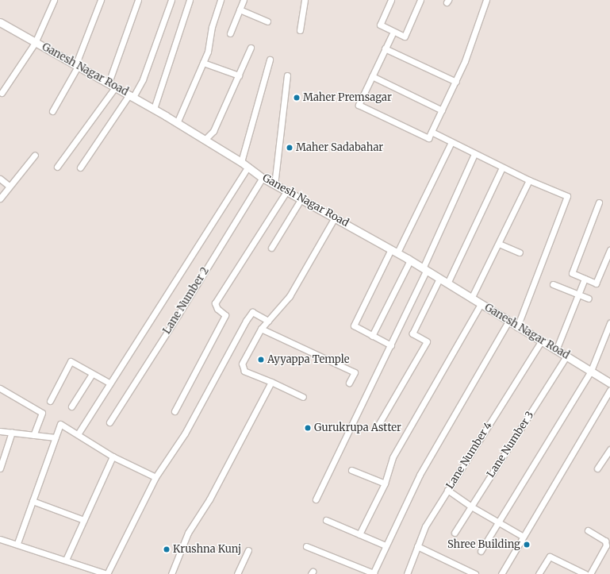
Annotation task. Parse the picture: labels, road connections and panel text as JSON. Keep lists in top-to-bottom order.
{
  "streets": {
    "street": [
      "Ganesh Nagar Road",
      "Lane Number 2",
      "Lane Number 3",
      "Lane Number 4"
    ]
  },
  "crossings": [
    ["Ganesh Nagar Road", "Lane Number 2"],
    ["Ganesh Nagar Road", "Lane Number 3"],
    ["Ganesh Nagar Road", "Lane Number 4"]
  ],
  "places": [
    "Maher Premsagar",
    "Maher Sadabahar",
    "Ayyappa Temple",
    "Gurukrupa Astter",
    "Shree Building",
    "Krushna Kunj"
  ]
}
